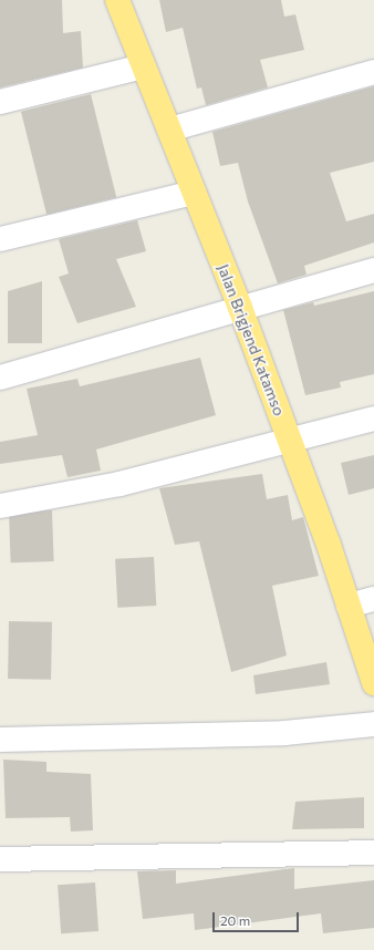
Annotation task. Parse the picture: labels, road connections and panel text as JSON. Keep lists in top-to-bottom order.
{
  "streets": {
    "highway": ["Jalan Brigjend Katamso"]
  },
  "scale_bar": "20 m"
}
